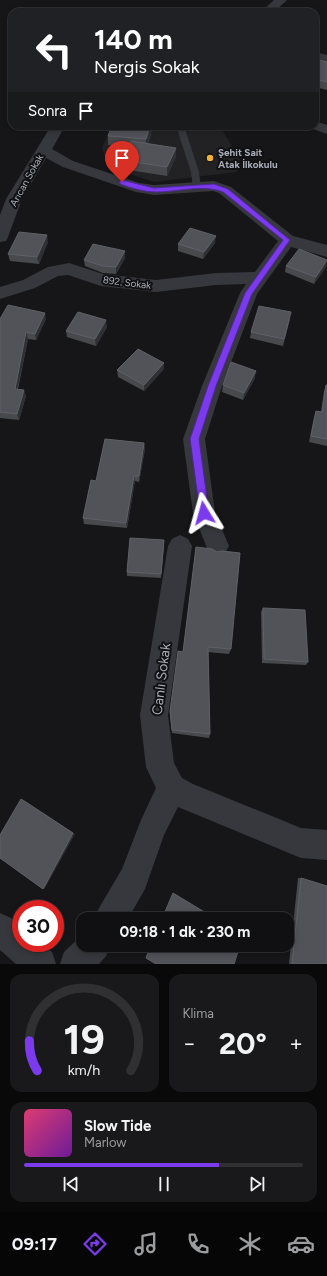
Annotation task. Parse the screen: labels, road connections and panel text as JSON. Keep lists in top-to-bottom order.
{
  "streets": {
    "street": ["Arıcan Sokak", "892. Sokak", "Canlı Sokak"]
  },
  "places": ["Şehit Sait Atak İlkokulu"],
  "page": {
    "turn": ["140 m", "Nergis Sokak"],
    "then": "Sonra",
    "limit": "30",
    "trip": "09:18 · 1 dk · 230 m",
    "tile": "Klima",
    "heat": ["−", "20°", "+"],
    "song": ["Slow Tide", "Marlow"],
    "tabs": "09:17",
    "gauge": ["19", "km/h"]
  }
}
